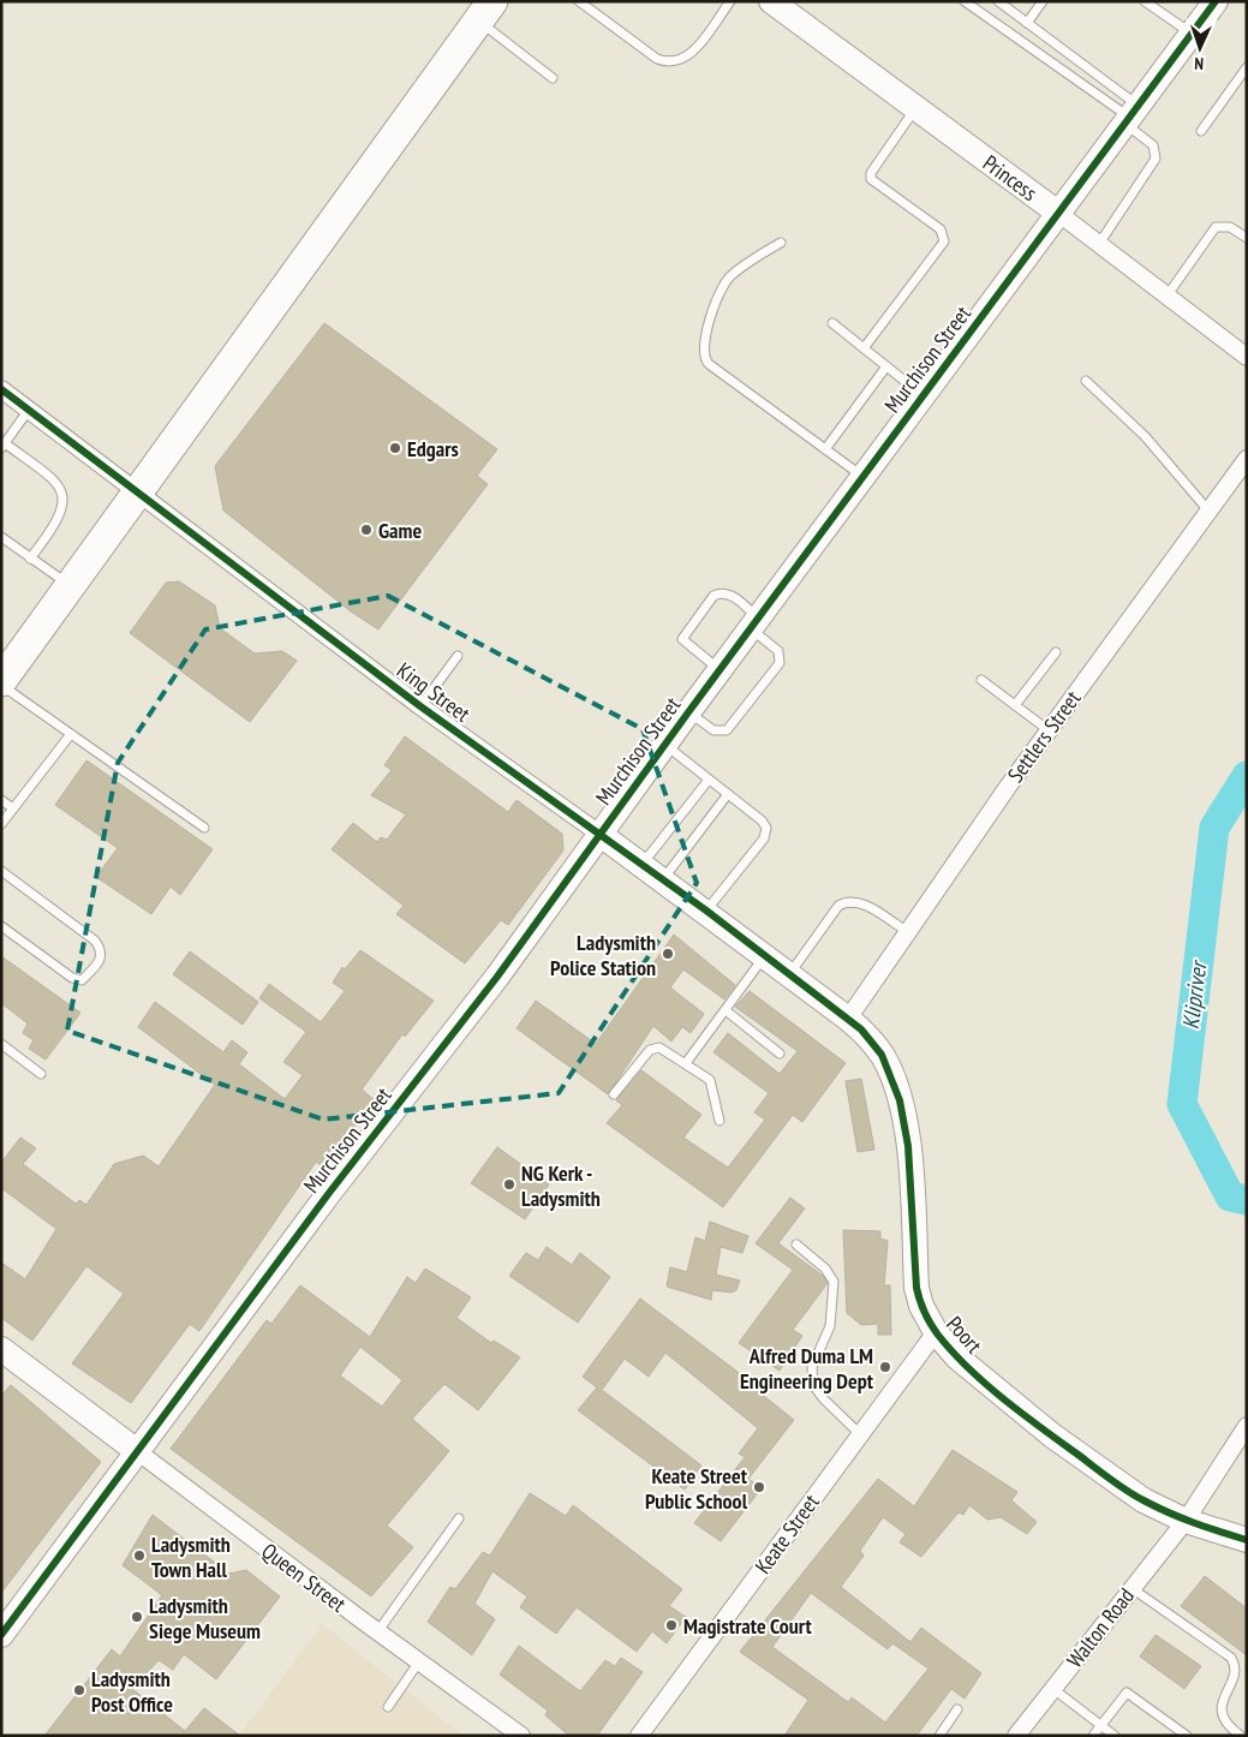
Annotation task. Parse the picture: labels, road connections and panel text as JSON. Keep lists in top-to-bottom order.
{
  "streets": {
    "street": [
      "Princess",
      "Murchison Street",
      "King Street",
      "Settlers Street",
      "Poort",
      "Keate Street",
      "Queen Street",
      "Walton Road"
    ]
  },
  "crossings": [
    ["Princess", "Murchison Street"],
    ["Murchison Street", "King Street"],
    ["Murchison Street", "Queen Street"],
    ["King Street", "Settlers Street"],
    ["King Street", "Poort"],
    ["Settlers Street", "Poort"],
    ["Poort", "Keate Street"],
    ["Poort", "Walton Road"]
  ],
  "water": ["Klipriver"],
  "places": [
    "Edgars",
    "Game",
    "Ladysmith Police Station",
    "NG Kerk - Ladysmith",
    "Alfred Duma LM Engineering Dept",
    "Keate Street Public School",
    "Ladysmith Town Hall",
    "Ladysmith Siege Museum",
    "Magistrate Court",
    "Ladysmith Post Office"
  ],
  "north": "bottom"
}
